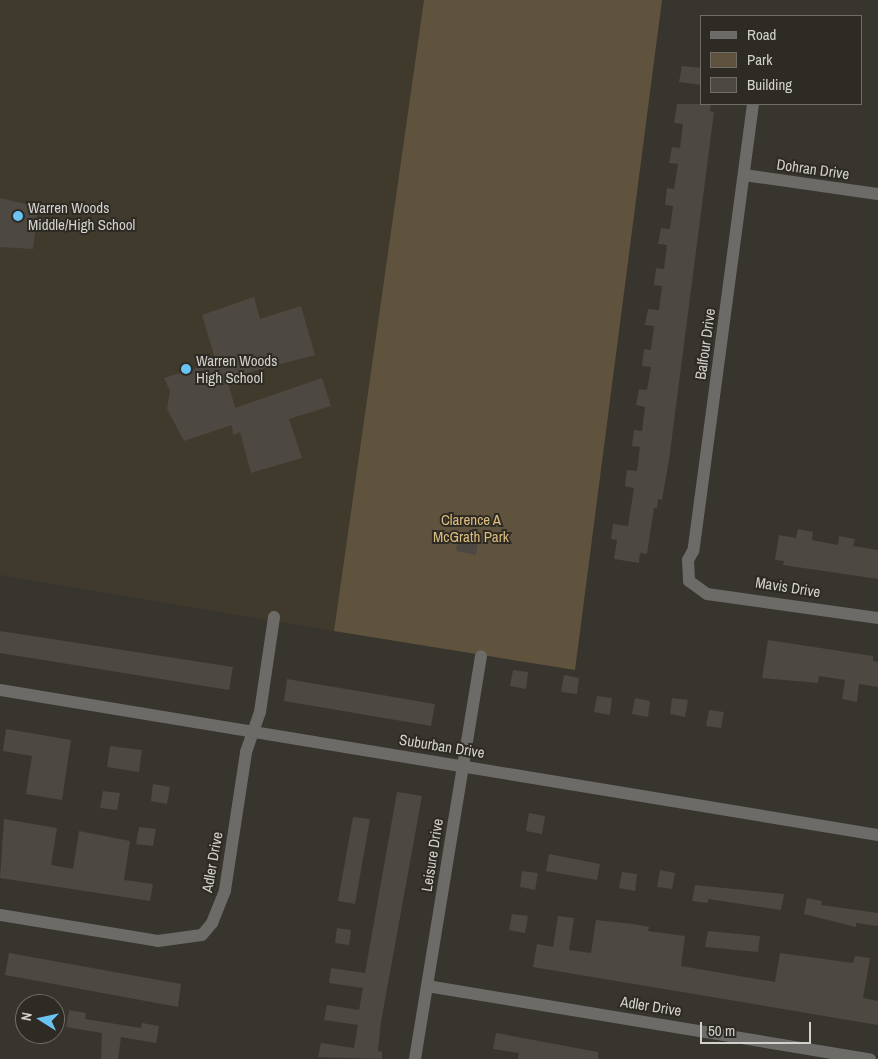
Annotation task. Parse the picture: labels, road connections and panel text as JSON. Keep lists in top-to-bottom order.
{
  "streets": {
    "street": [
      "Dohran Drive",
      "Balfour Drive",
      "Mavis Drive",
      "Suburban Drive",
      "Leisure Drive",
      "Adler Drive"
    ]
  },
  "crossings": [
    ["Dohran Drive", "Balfour Drive"],
    ["Balfour Drive", "Mavis Drive"],
    ["Suburban Drive", "Leisure Drive"],
    ["Suburban Drive", "Adler Drive"],
    ["Leisure Drive", "Adler Drive"]
  ],
  "parks": ["Clarence A McGrath Park"],
  "places": ["Warren Woods Middle/High School", "Warren Woods High School"],
  "legend": ["Road", "Park", "Building"],
  "scale_bar": "50 m",
  "north": "left"
}
